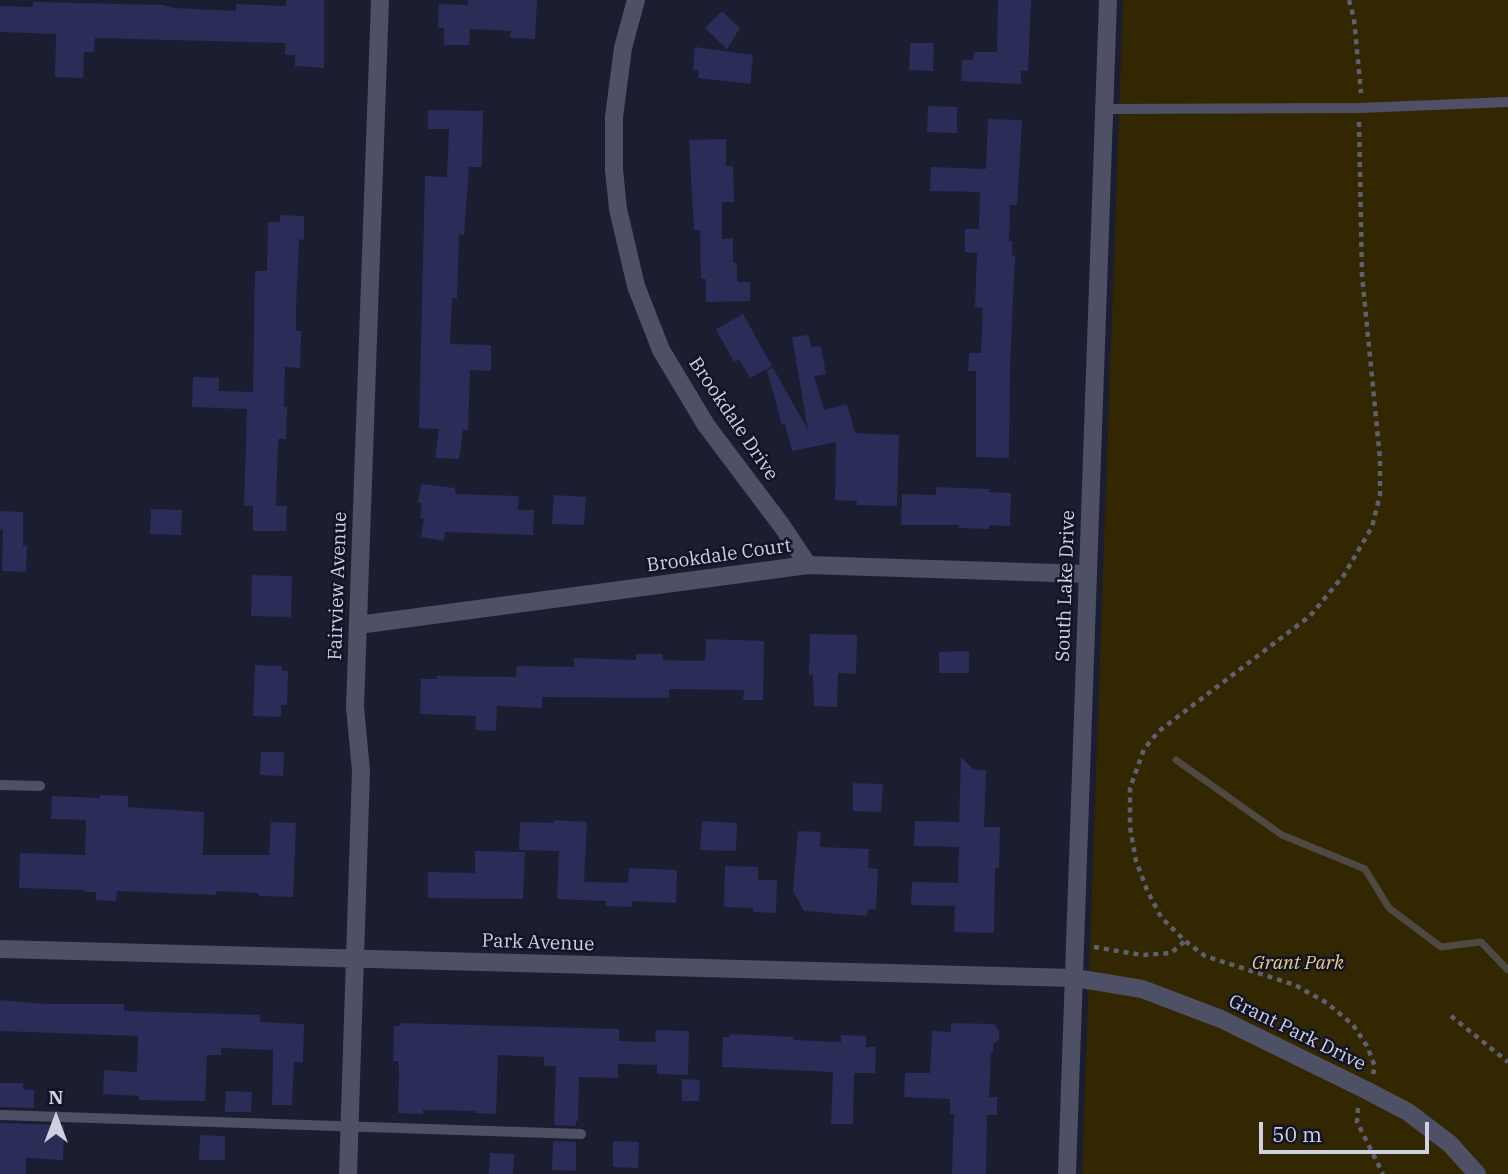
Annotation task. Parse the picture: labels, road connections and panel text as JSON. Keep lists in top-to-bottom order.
{
  "streets": {
    "street": [
      "Brookdale Drive",
      "Brookdale Court",
      "Fairview Avenue",
      "South Lake Drive",
      "Park Avenue",
      "Grant Park Drive"
    ]
  },
  "crossings": [
    ["Brookdale Drive", "Brookdale Court"],
    ["Brookdale Court", "Fairview Avenue"],
    ["Brookdale Court", "South Lake Drive"],
    ["Fairview Avenue", "Park Avenue"],
    ["South Lake Drive", "Park Avenue"],
    ["South Lake Drive", "Grant Park Drive"],
    ["Park Avenue", "Grant Park Drive"]
  ],
  "parks": ["Grant Park"],
  "scale_bar": "50 m",
  "north": "top"
}
